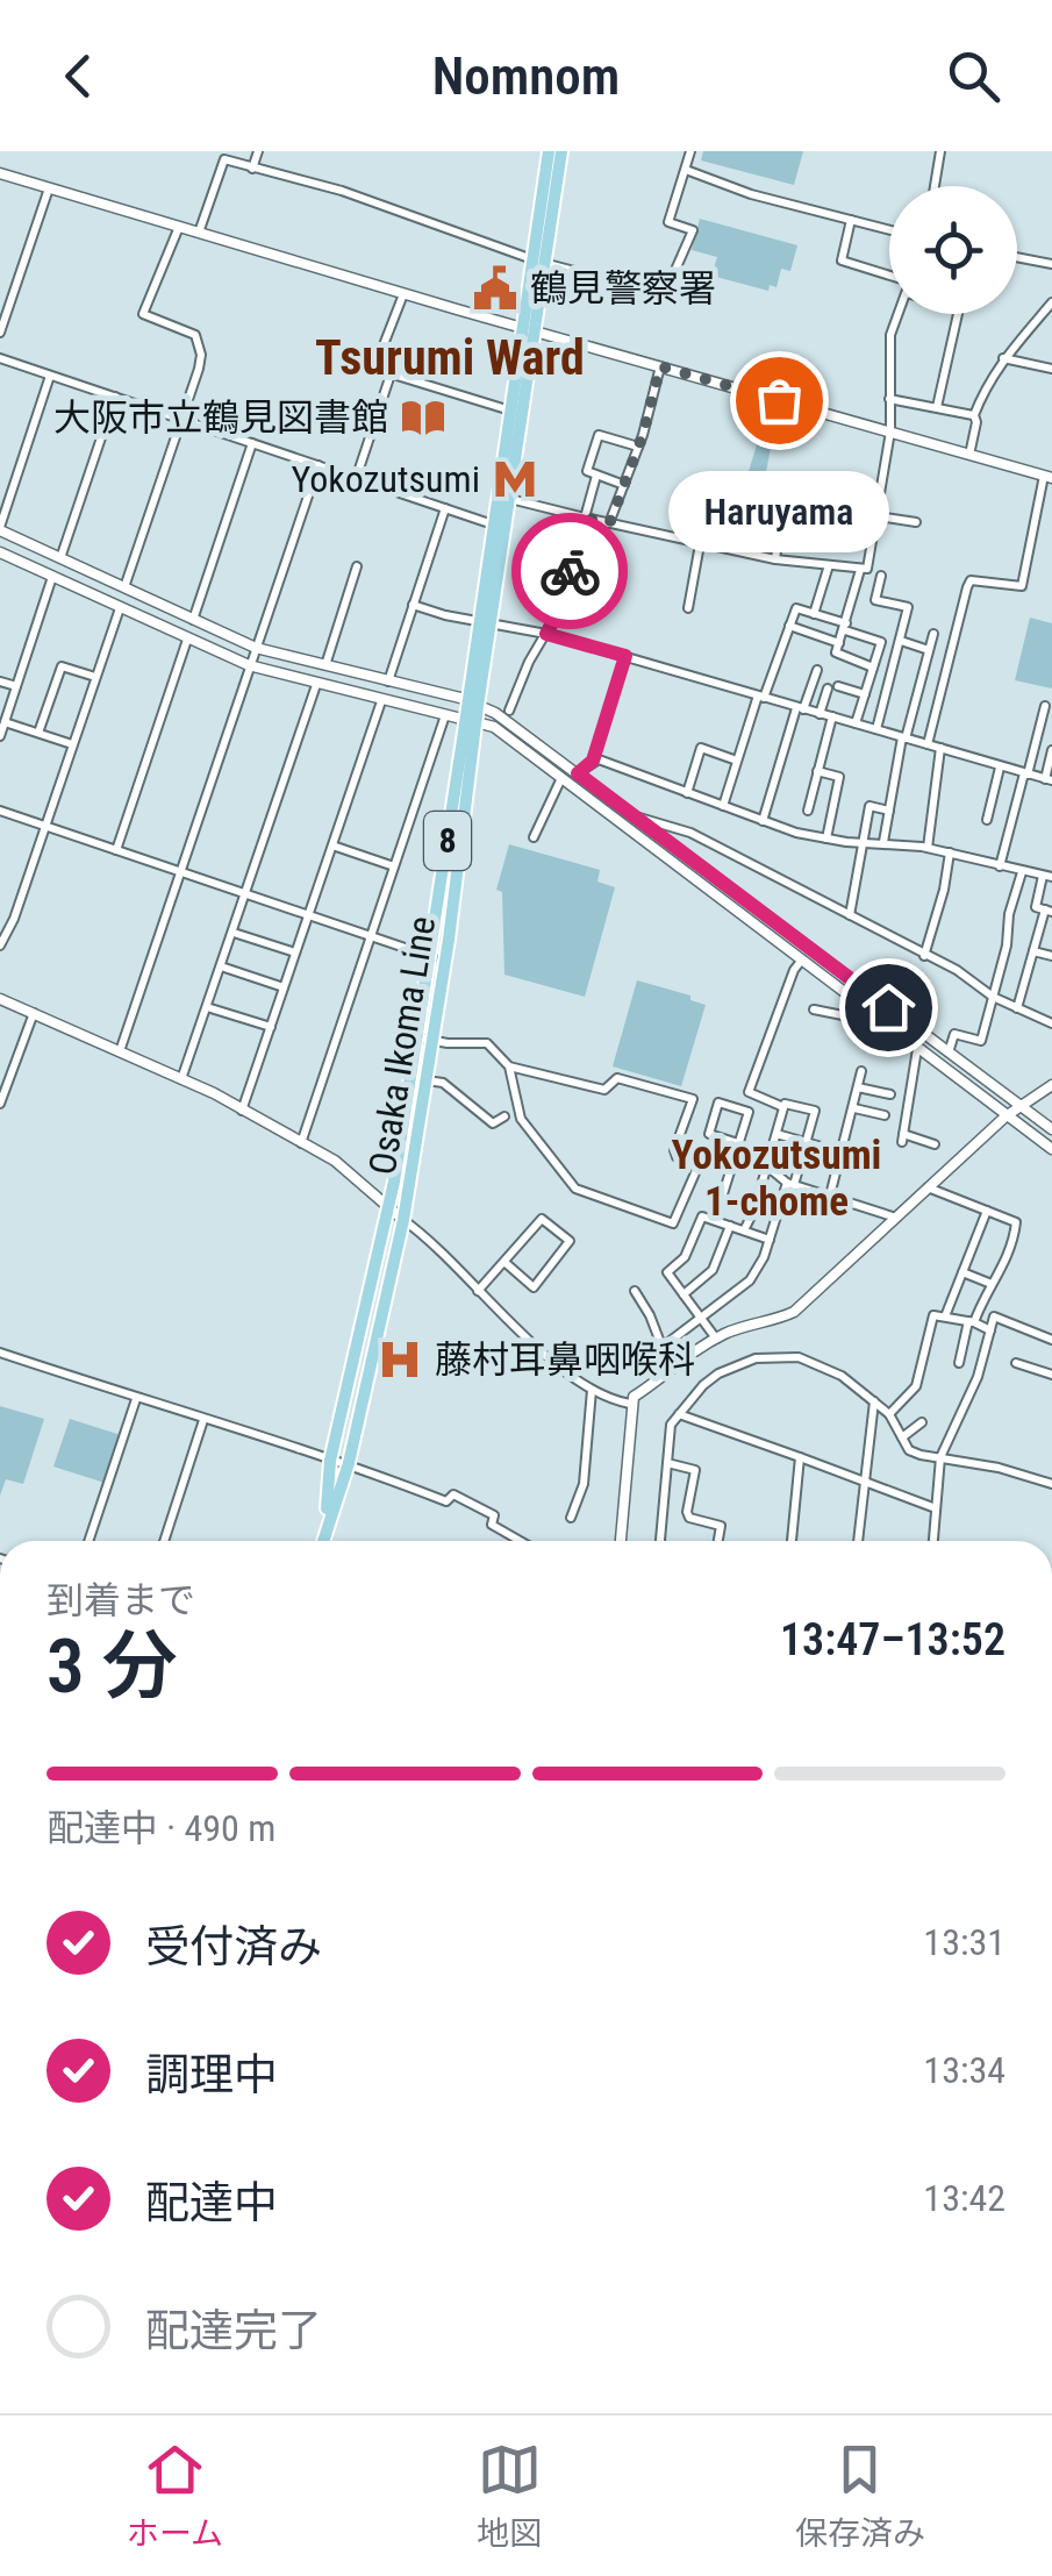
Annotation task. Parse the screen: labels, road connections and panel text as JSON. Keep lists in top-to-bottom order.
{
  "streets": {
    "main road": ["8", "Osaka Ikoma Line"]
  },
  "districts": ["Tsurumi Ward", "Yokozutsumi 1-chome"],
  "places": {
    "public building": ["鶴見警察署"],
    "other": ["Haruyama"],
    "library": ["大阪市立鶴見図書館"],
    "metro station": ["Yokozutsumi"],
    "hospital": ["藤村耳鼻咽喉科"]
  },
  "page": {
    "header": "Nomnom",
    "bubble": "Haruyama",
    "heading": ["3 分", "到着まで", "13:47–13:52"],
    "bar": "配達中 · 490 m",
    "list": [
      ["受付済み", "13:31"],
      ["調理中", "13:34"],
      ["配達中", "13:42"],
      "配達完了"
    ],
    "tabs": ["ホーム", "地図", "保存済み"]
  }
}
